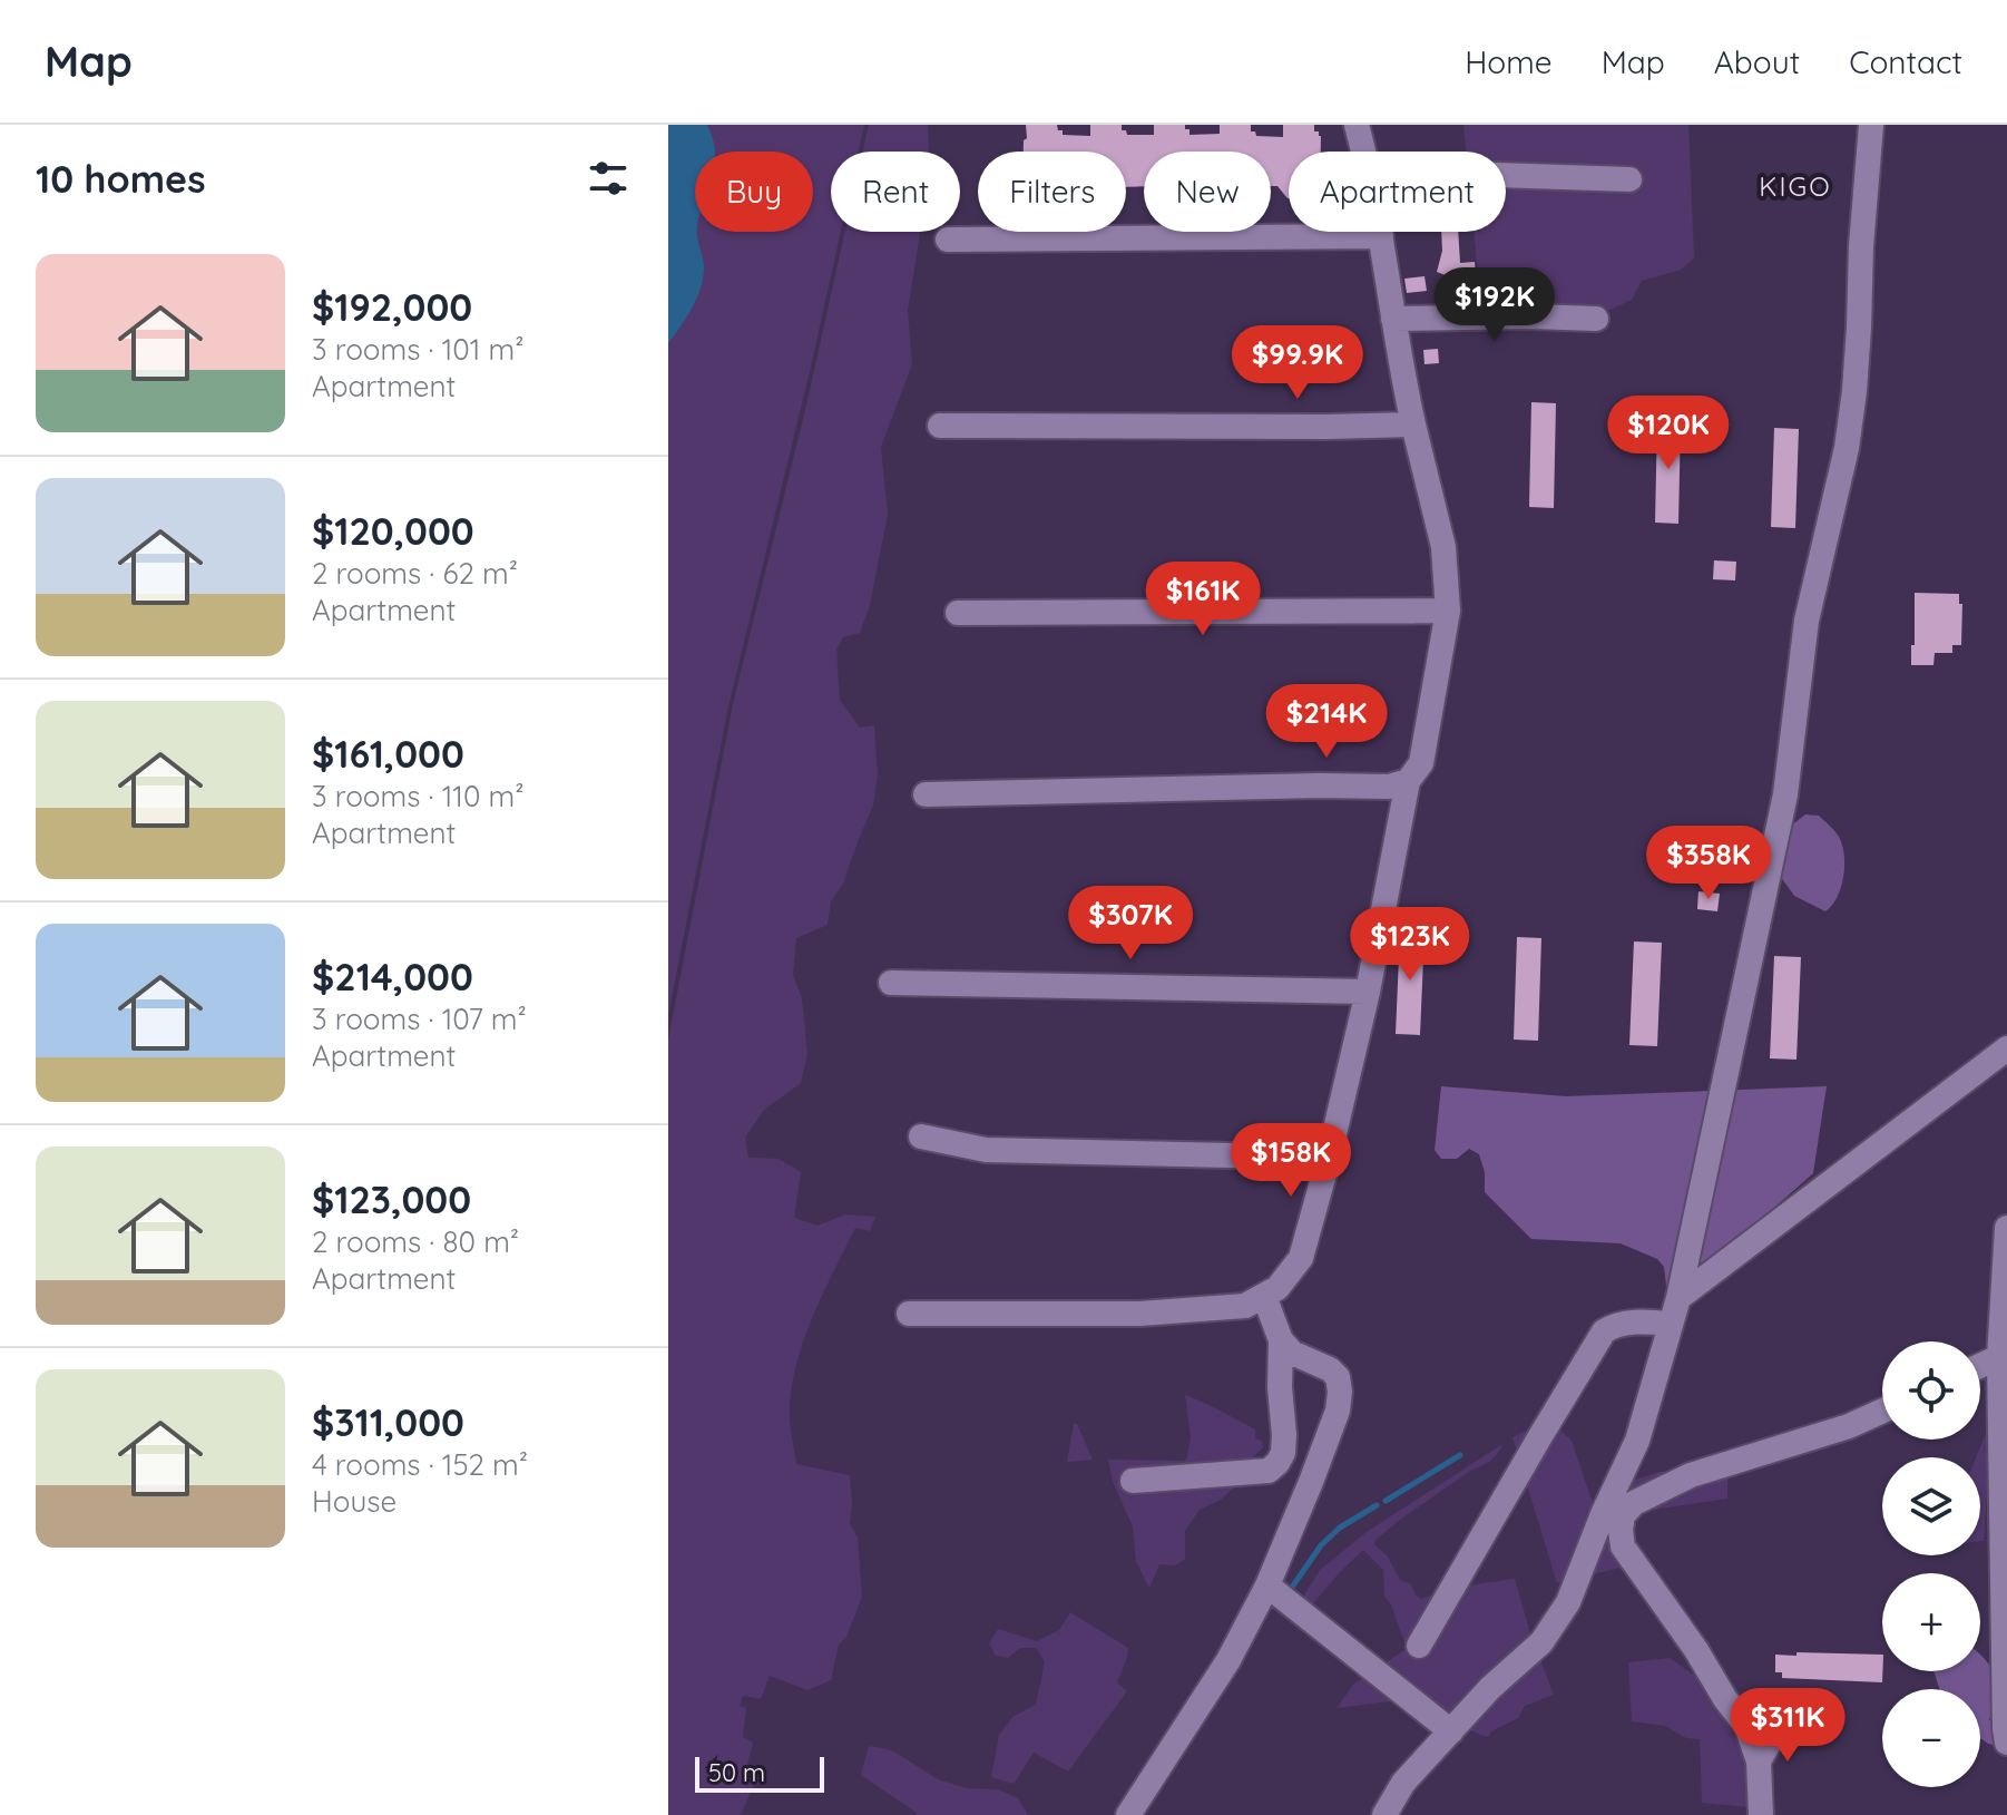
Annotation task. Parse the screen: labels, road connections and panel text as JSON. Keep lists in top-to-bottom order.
{
  "districts": ["KIGO"],
  "scale_bar": "50 m",
  "page": {
    "header": "Map",
    "nav": [
      "Home",
      "Map",
      "About",
      "Contact"
    ],
    "heading": "10 homes",
    "chip": [
      "Buy",
      "Rent",
      "Filters",
      "New",
      "Apartment"
    ],
    "list": [
      {
        "name": "$192,000",
        "note": "3 rooms · 101 m² · Apartment"
      },
      {
        "name": "$120,000",
        "note": "2 rooms · 62 m² · Apartment"
      },
      {
        "name": "$161,000",
        "note": "3 rooms · 110 m² · Apartment"
      },
      {
        "name": "$214,000",
        "note": "3 rooms · 107 m² · Apartment"
      },
      {
        "name": "$123,000",
        "note": "2 rooms · 80 m² · Apartment"
      },
      {
        "name": "$311,000",
        "note": "4 rooms · 152 m² · House"
      }
    ],
    "price": [
      "$192K",
      "$99.9K",
      "$120K",
      "$161K",
      "$214K",
      "$358K",
      "$307K",
      "$123K",
      "$158K",
      "$311K"
    ],
    "map_buttons": ["+", "−"],
    "scale": "50 m"
  }
}
